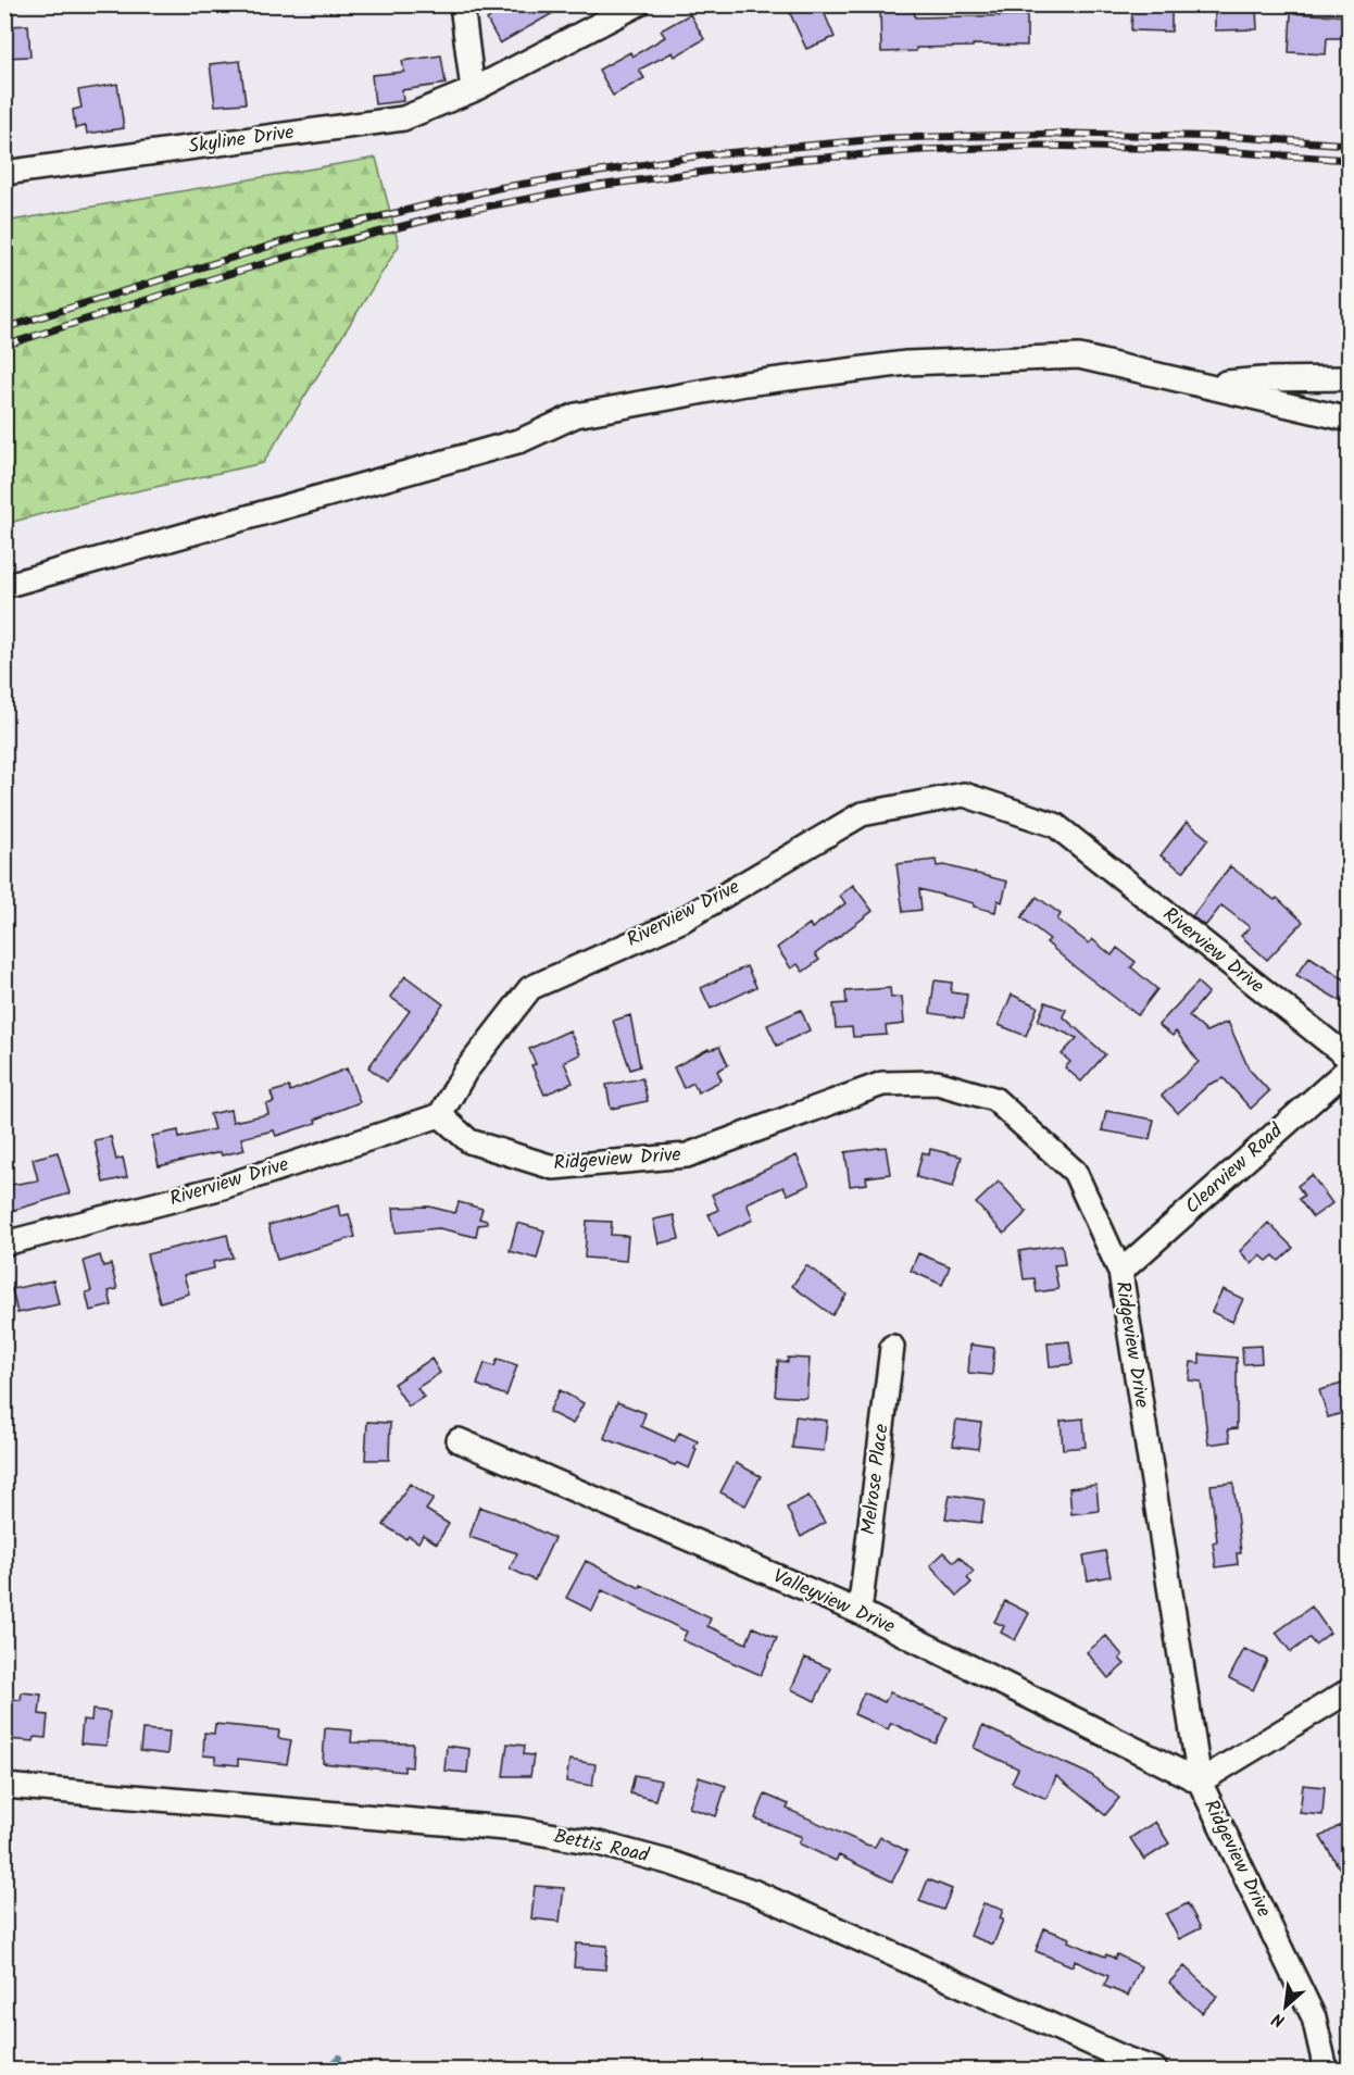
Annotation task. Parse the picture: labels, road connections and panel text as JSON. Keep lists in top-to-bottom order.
{
  "streets": {
    "street": [
      "Skyline Drive",
      "Riverview Drive",
      "Ridgeview Drive",
      "Clearview Road",
      "Melrose Place",
      "Valleyview Drive",
      "Bettis Road"
    ]
  },
  "crossings": [
    ["Riverview Drive", "Ridgeview Drive"],
    ["Ridgeview Drive", "Clearview Road"],
    ["Ridgeview Drive", "Valleyview Drive"],
    ["Melrose Place", "Valleyview Drive"]
  ],
  "north": "bottom left"
}
